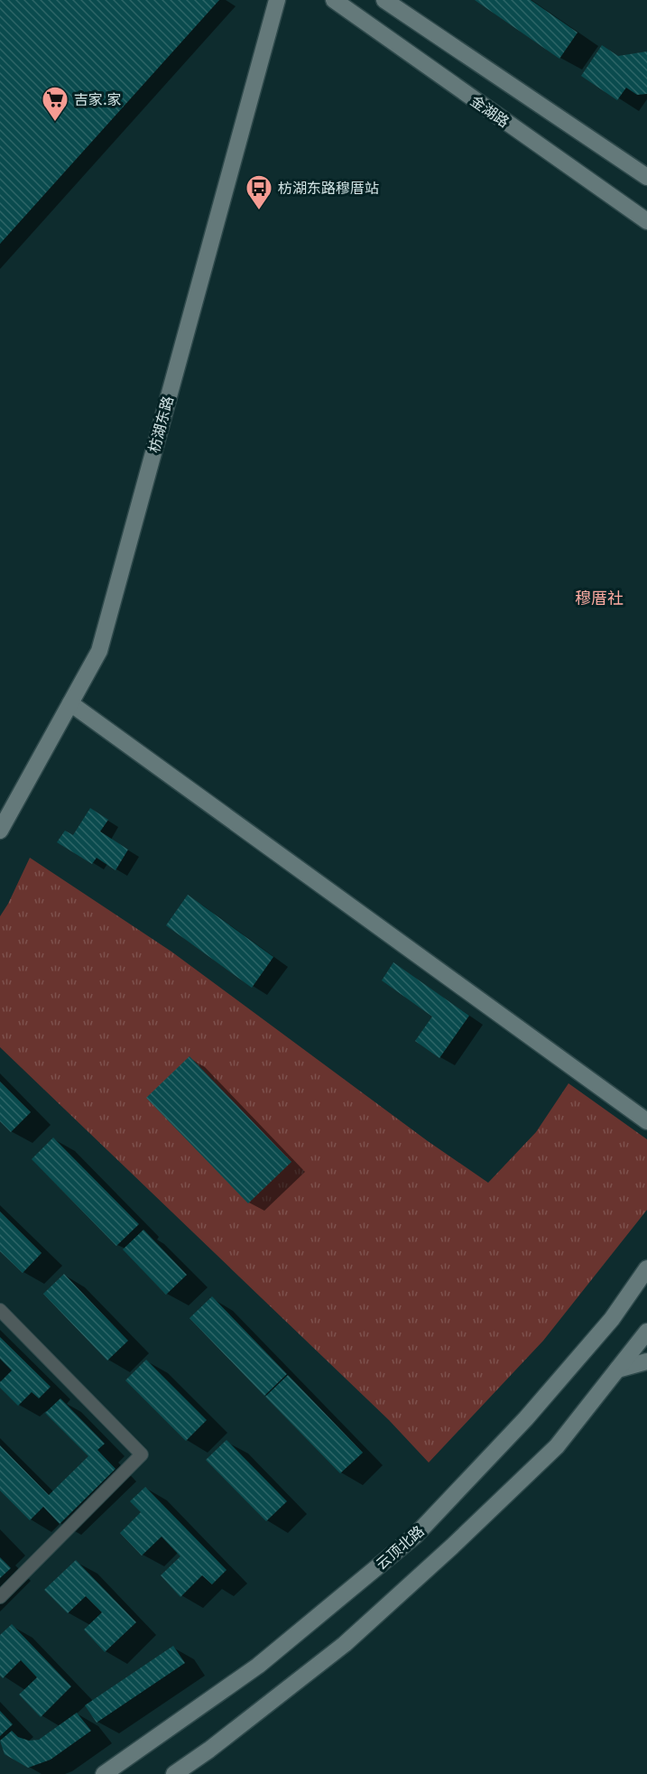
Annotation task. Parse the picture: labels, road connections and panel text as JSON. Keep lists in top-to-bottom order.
{
  "streets": {
    "main road": ["金湖路", "枋湖东路", "云顶北路"]
  },
  "districts": ["穆厝社"],
  "places": {
    "supermarket": ["吉家.家"],
    "bus stop": ["枋湖东路穆厝站"]
  }
}
